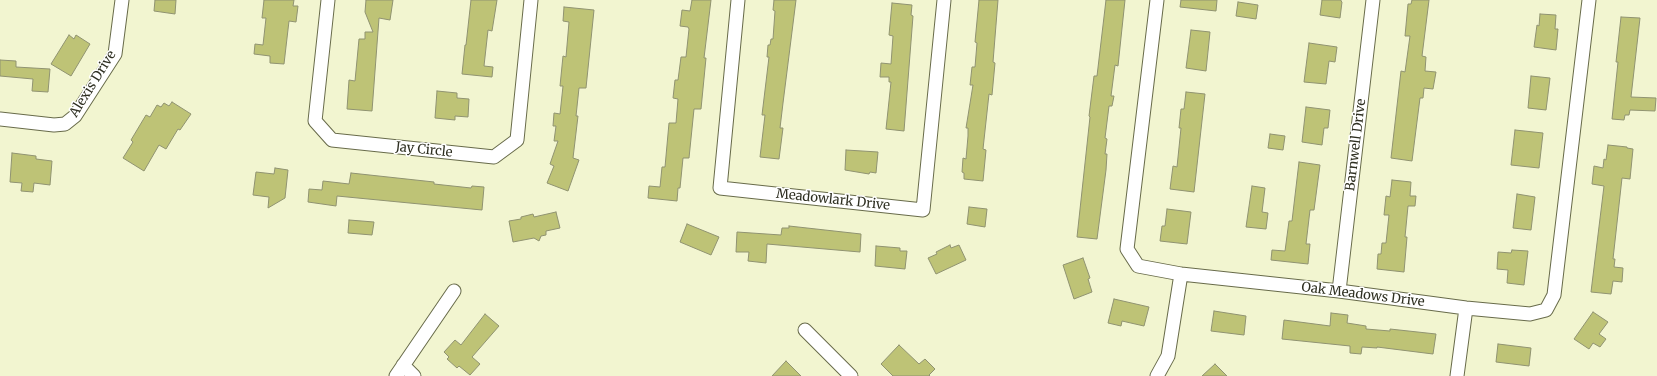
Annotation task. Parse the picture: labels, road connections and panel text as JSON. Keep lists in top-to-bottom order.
{
  "streets": {
    "street": [
      "Alexis Drive",
      "Barnwell Drive",
      "Jay Circle",
      "Meadowlark Drive",
      "Oak Meadows Drive"
    ]
  },
  "crossings": [
    ["Barnwell Drive", "Oak Meadows Drive"]
  ]
}
